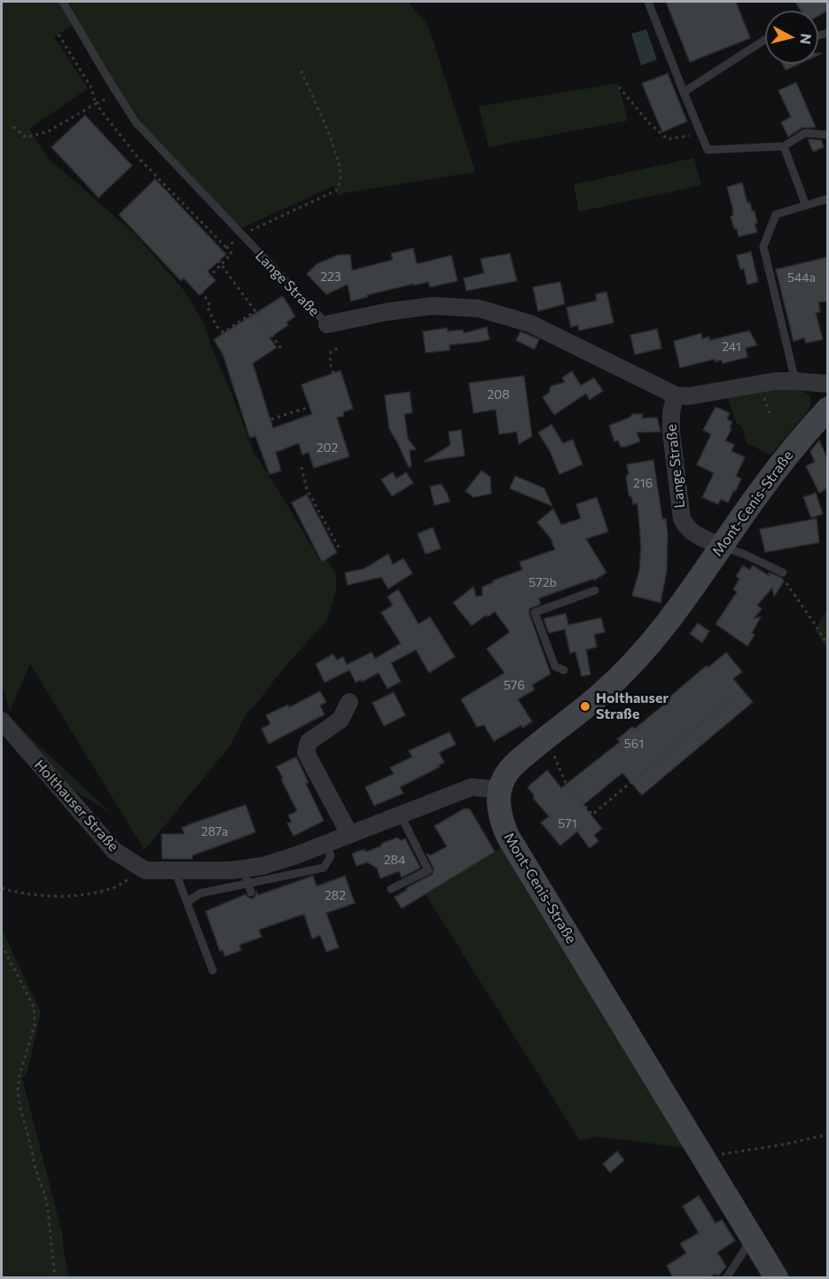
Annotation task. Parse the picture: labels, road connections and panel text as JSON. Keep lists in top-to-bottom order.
{
  "streets": {
    "main road": ["Mont-Cenis-Straße"],
    "street": ["Lange Straße", "Holthauser Straße"]
  },
  "crossings": [
    ["Lange Straße", "Mont-Cenis-Straße"]
  ],
  "places": ["Holthauser Straße"],
  "house_numbers": [
    "223",
    "544a",
    "241",
    "208",
    "202",
    "216",
    "572b",
    "576",
    "561",
    "571",
    "287a",
    "284",
    "282"
  ],
  "north": "right"
}
